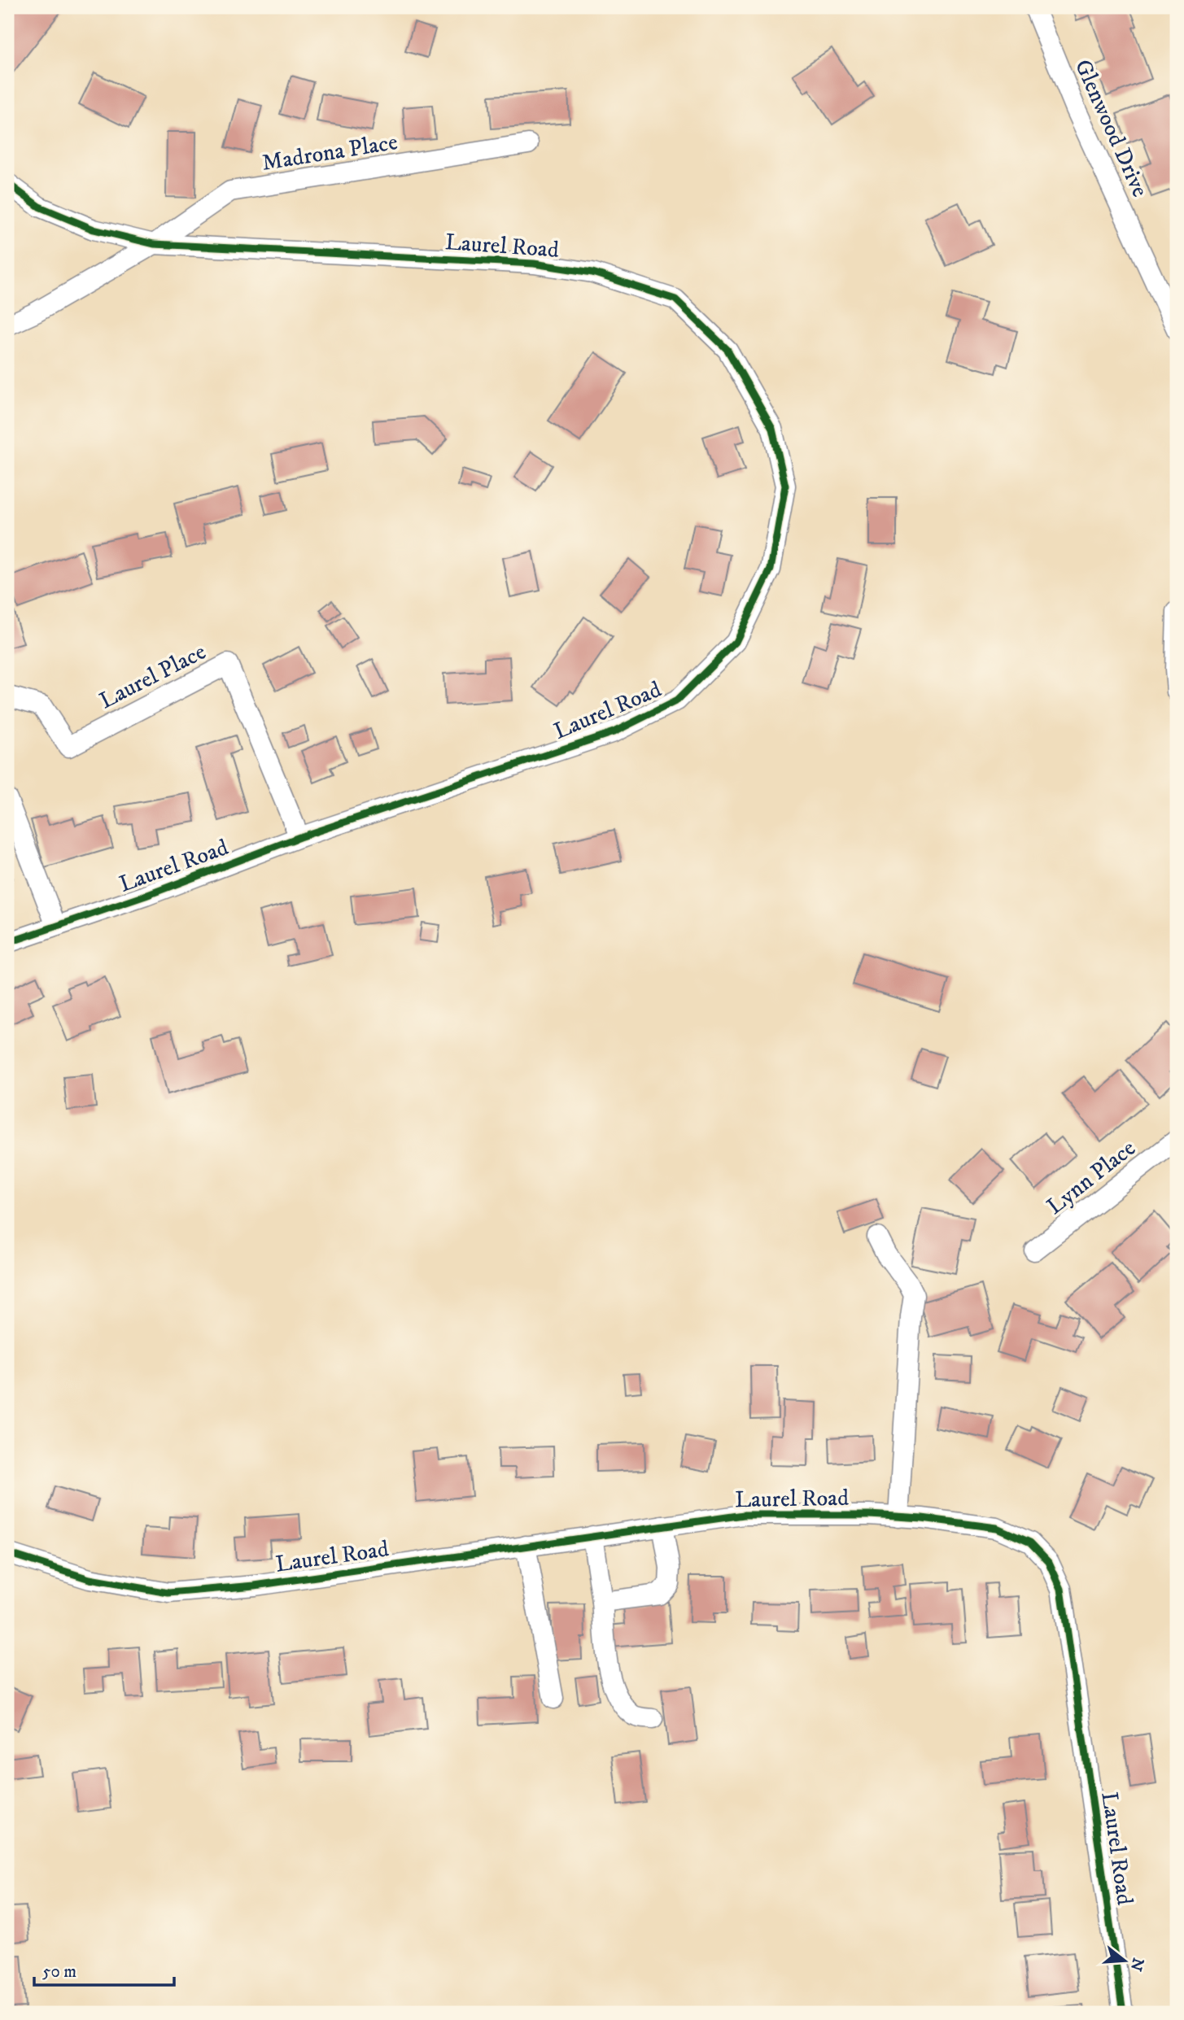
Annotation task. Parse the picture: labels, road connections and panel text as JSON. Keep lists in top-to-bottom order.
{
  "streets": {
    "street": [
      "Glenwood Drive",
      "Madrona Place",
      "Laurel Road",
      "Laurel Place",
      "Lynn Place"
    ]
  },
  "crossings": [
    ["Madrona Place", "Laurel Road"],
    ["Laurel Road", "Laurel Place"]
  ],
  "scale_bar": "50 m",
  "north": "right"
}
